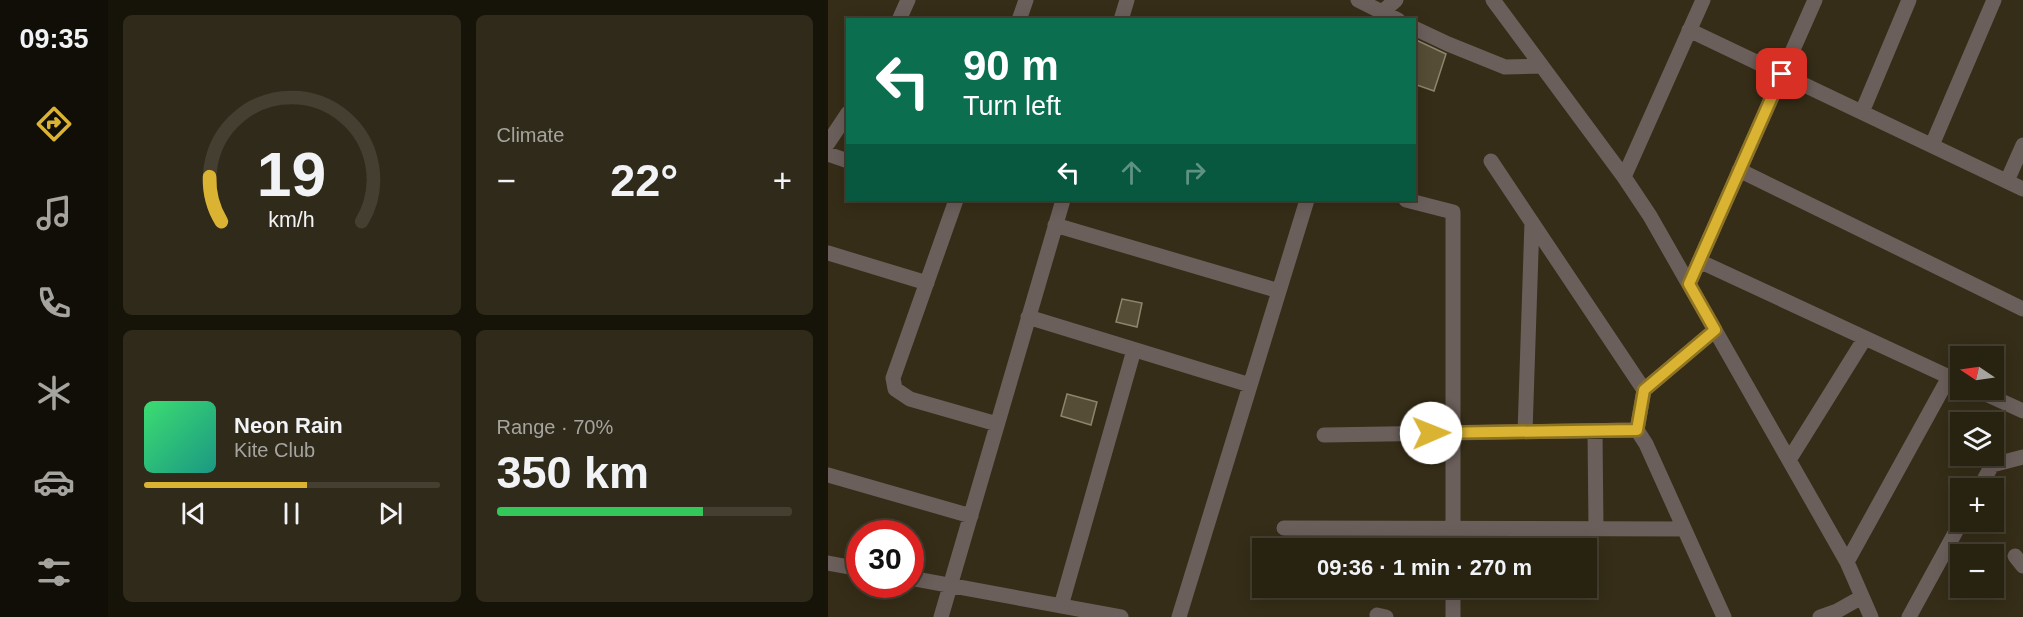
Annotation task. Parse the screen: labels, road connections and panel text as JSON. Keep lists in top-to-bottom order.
{
  "north": "left",
  "page": {
    "tabs": "09:35",
    "tile": [
      "Climate",
      ["Range · 70%", "350 km"]
    ],
    "turn": ["90 m", "Turn left"],
    "heat": ["−", "22°", "+"],
    "map_buttons": ["+", "−"],
    "song": ["Neon Rain", "Kite Club"],
    "limit": "30",
    "trip": "09:36 · 1 min · 270 m",
    "gauge": ["19", "km/h"]
  }
}
